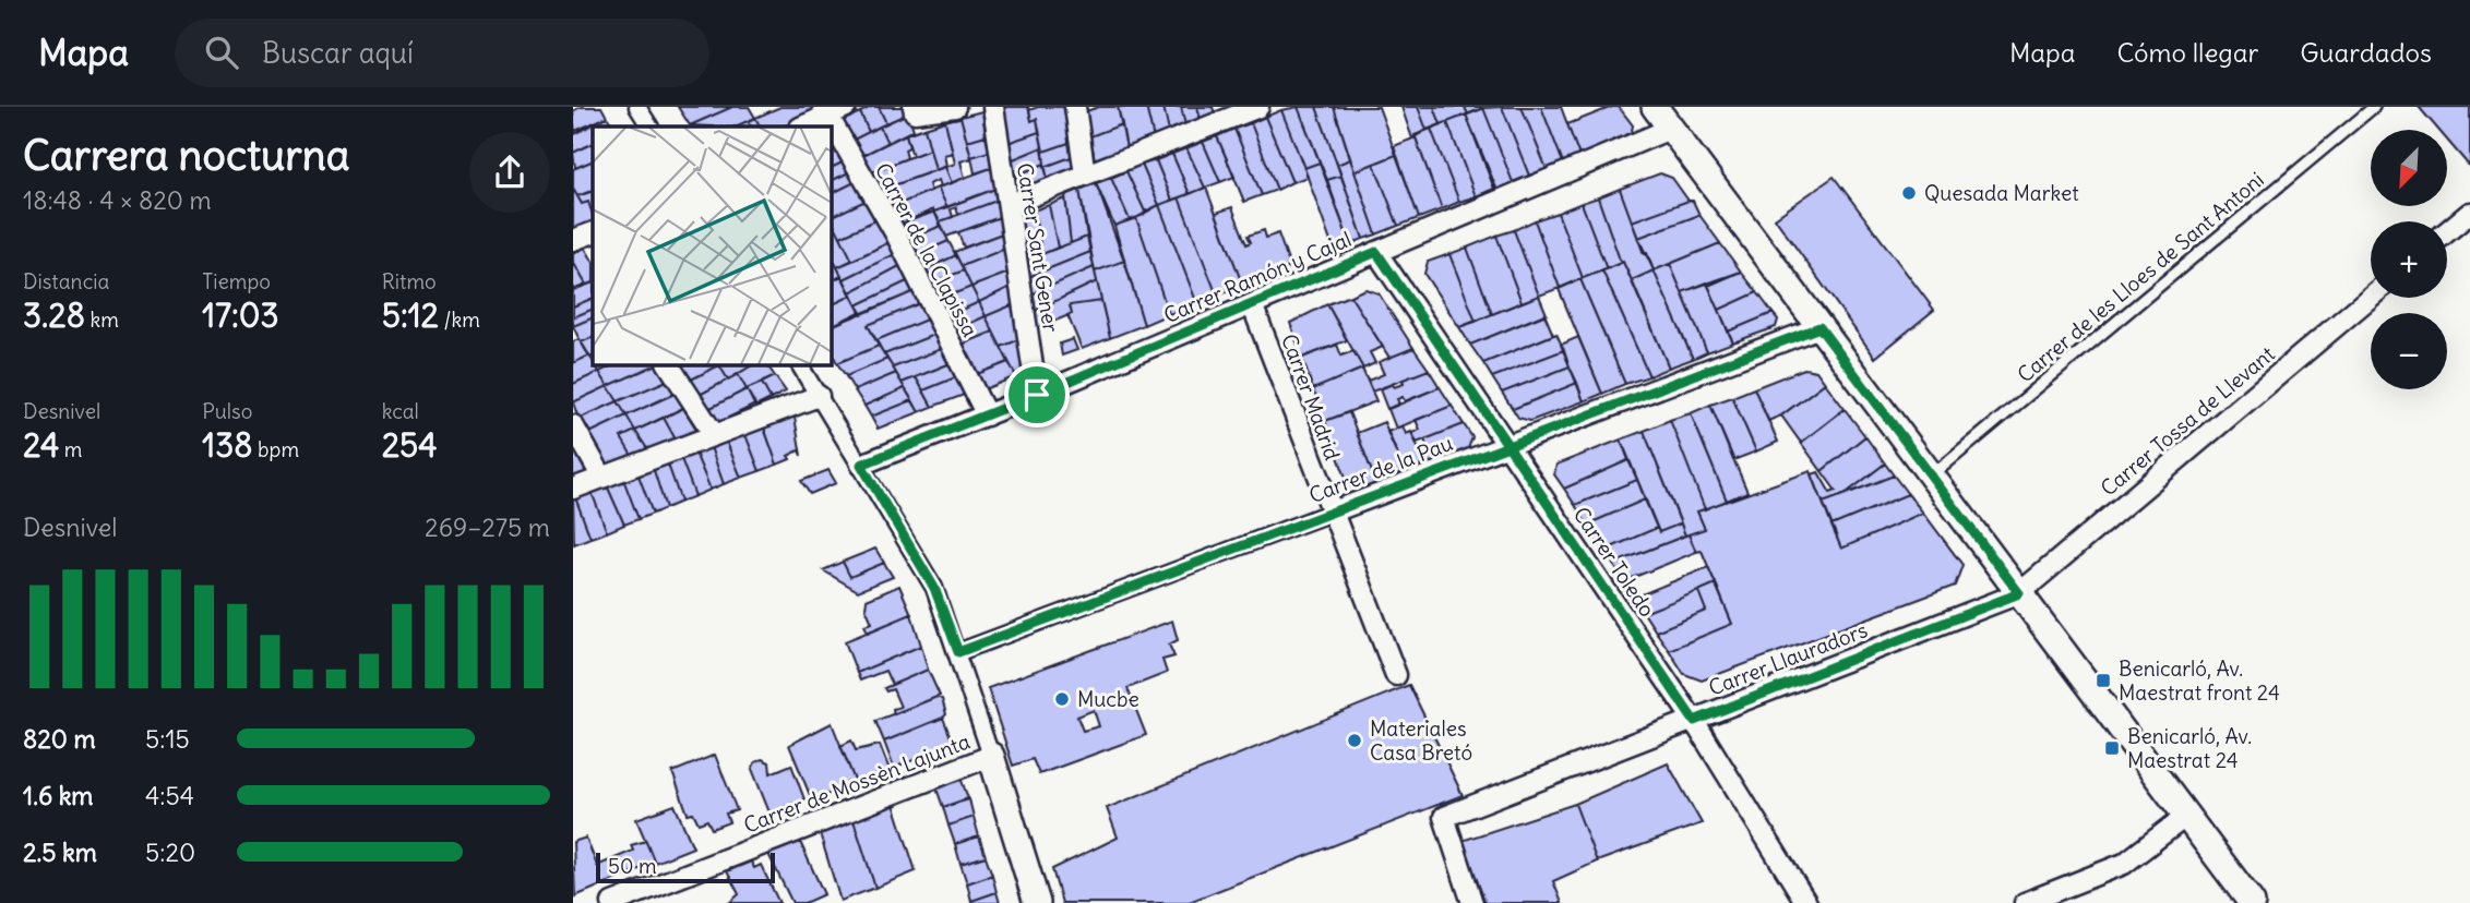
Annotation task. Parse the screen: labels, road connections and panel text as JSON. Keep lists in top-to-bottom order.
{
  "streets": {
    "street": [
      "Carrer Sant Gener",
      "Carrer de la Clapissa",
      "Carrer Ramón y Cajal",
      "Carrer Madrid",
      "Carrer Tossa de Llevant",
      "Carrer de la Pau",
      "Carrer Toledo",
      "Carrer Llauradors",
      "Carrer de Mossèn Lajunta"
    ],
    "lane": ["Carrer de les Lloes de Sant Antoni"]
  },
  "crossings": [
    ["Carrer Sant Gener", "Carrer Ramón y Cajal"],
    ["Carrer de la Clapissa", "Carrer Ramón y Cajal"],
    ["Carrer Ramón y Cajal", "Carrer Madrid"],
    ["Carrer Ramón y Cajal", "Carrer Toledo"],
    ["Carrer Madrid", "Carrer de la Pau"],
    ["Carrer Tossa de Llevant", "Carrer Llauradors"],
    ["Carrer de la Pau", "Carrer Toledo"],
    ["Carrer Toledo", "Carrer Llauradors"]
  ],
  "places": {
    "other": ["Quesada Market", "Mucbe", "Materiales Casa Bretó"],
    "transit": ["Benicarló, Av. Maestrat front 24", "Benicarló, Av. Maestrat 24"]
  },
  "scale_bar": "50 m",
  "north": "bottom left",
  "page": {
    "header": "Mapa",
    "search": "Buscar aquí",
    "nav": ["Mapa", "Cómo llegar", "Guardados"],
    "heading": ["Carrera nocturna", "18:48 · 4 × 820 m"],
    "map_buttons": ["+", "−"],
    "stats": [
      ["Distancia", "3.28 km"],
      ["Tiempo", "17:03"],
      ["Ritmo", "5:12 /km"],
      ["Desnivel", "24 m"],
      ["Pulso", "138 bpm"],
      ["kcal", "254"]
    ],
    "chart": ["Desnivel", "269–275 m"],
    "list": [
      {
        "name": "820 m",
        "note": "5:15"
      },
      {
        "name": "1.6 km",
        "note": "4:54"
      },
      {
        "name": "2.5 km",
        "note": "5:20"
      }
    ],
    "scale": "50 m"
  }
}
